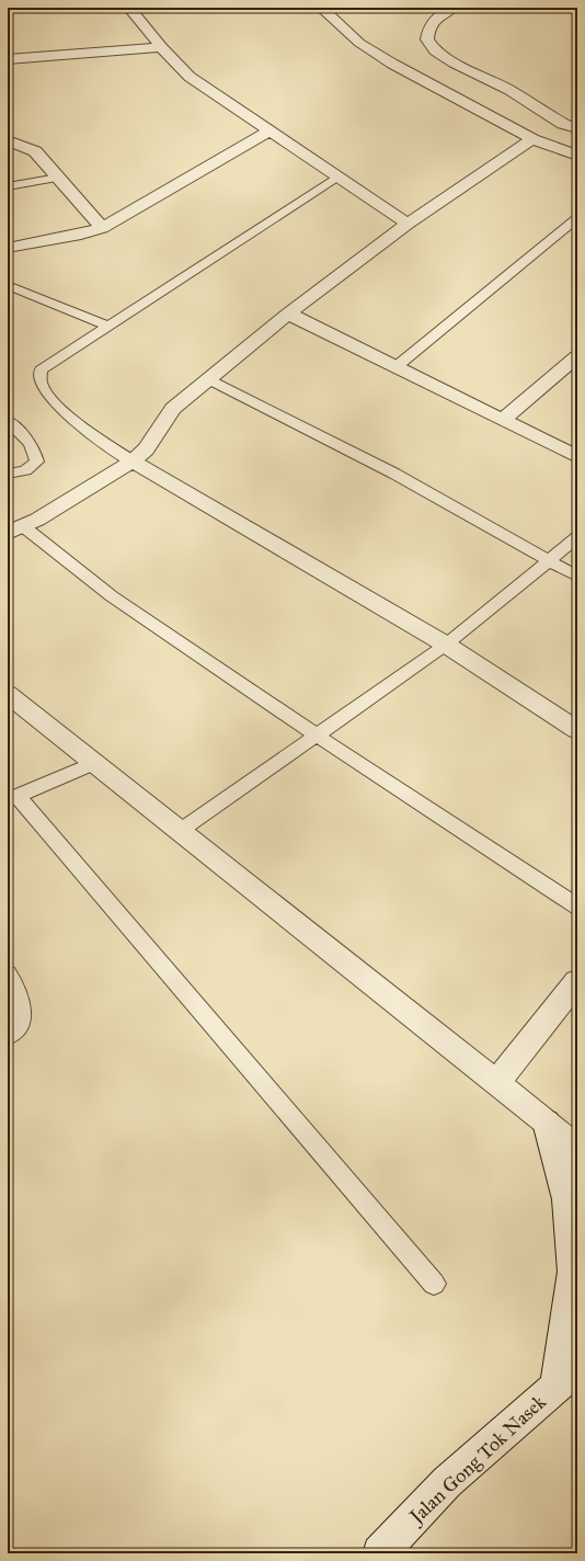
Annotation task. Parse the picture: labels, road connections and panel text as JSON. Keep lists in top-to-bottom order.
{
  "streets": {
    "street": ["Jalan Gong Tok Nasek"]
  }
}
